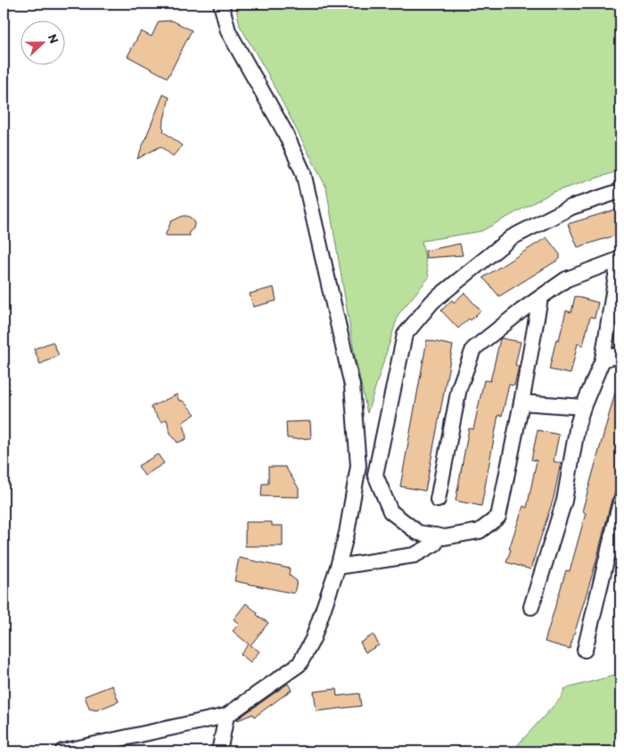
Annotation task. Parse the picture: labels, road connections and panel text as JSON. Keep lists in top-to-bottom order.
{
  "north": "right"
}
